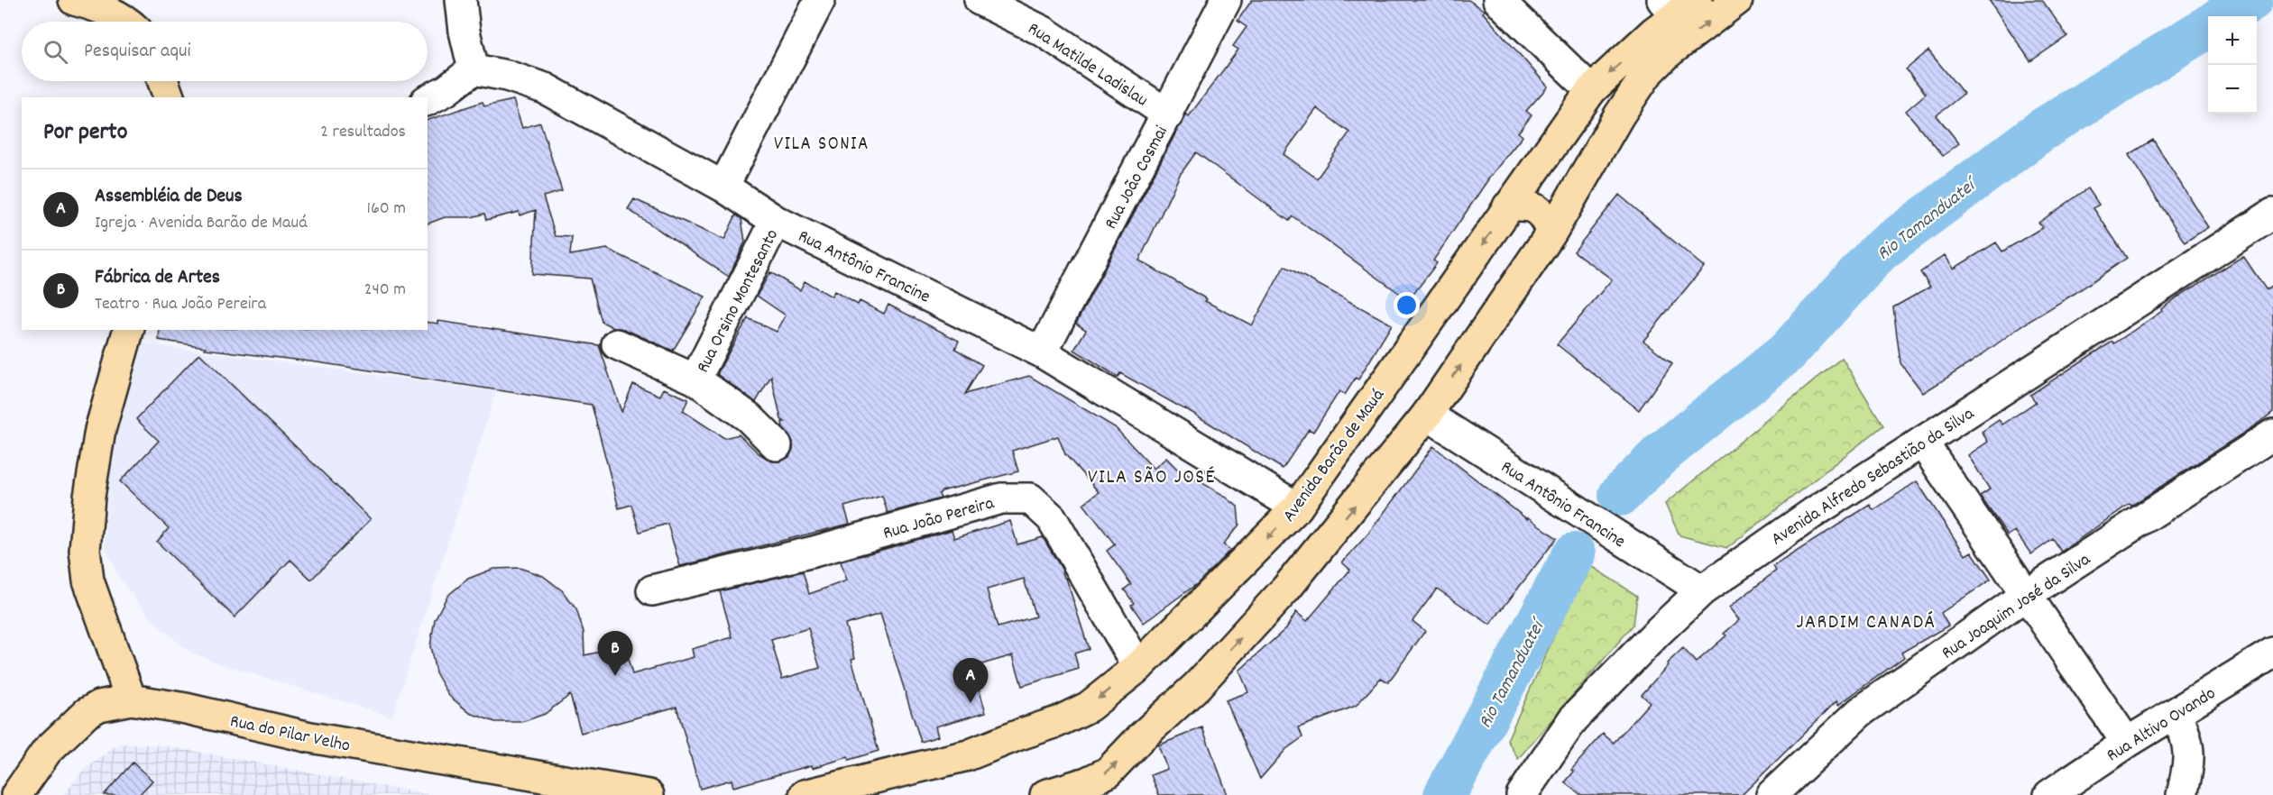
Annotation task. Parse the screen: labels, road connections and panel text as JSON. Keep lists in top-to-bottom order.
{
  "streets": {
    "main road": ["Avenida Barão de Mauá", "Rua do Pilar Velho"],
    "street": [
      "Rua Matilde Ladislau",
      "Rua João Cosmai",
      "Rua Antônio Francine",
      "Rua Orsino Montesanto",
      "Avenida Alfredo Sebastião da Silva",
      "Rua João Pereira",
      "Rua Joaquim José da Silva",
      "Rua Altivo Ovando"
    ]
  },
  "crossings": [
    ["Rua Matilde Ladislau", "Rua João Cosmai"],
    ["Rua João Cosmai", "Rua Antônio Francine"],
    ["Rua Antônio Francine", "Rua Orsino Montesanto"],
    ["Rua Antônio Francine", "Avenida Barão de Mauá"],
    ["Rua Antônio Francine", "Avenida Alfredo Sebastião da Silva"],
    ["Avenida Barão de Mauá", "Rua João Pereira"]
  ],
  "districts": ["VILA SONIA", "VILA SÃO JOSÉ", "JARDIM CANADÁ"],
  "water": ["Rio Tamanduateí"],
  "page": {
    "map_buttons": ["+", "−"],
    "search": "Pesquisar aqui",
    "heading": ["Por perto", "2 resultados"],
    "list": [
      {
        "mark": "A",
        "name": "Assembléia de Deus",
        "note": "Igreja · Avenida Barão de Mauá",
        "value": "160 m"
      },
      {
        "mark": "B",
        "name": "Fábrica de Artes",
        "note": "Teatro · Rua João Pereira",
        "value": "240 m"
      }
    ],
    "pins": ["B", "A"]
  }
}
